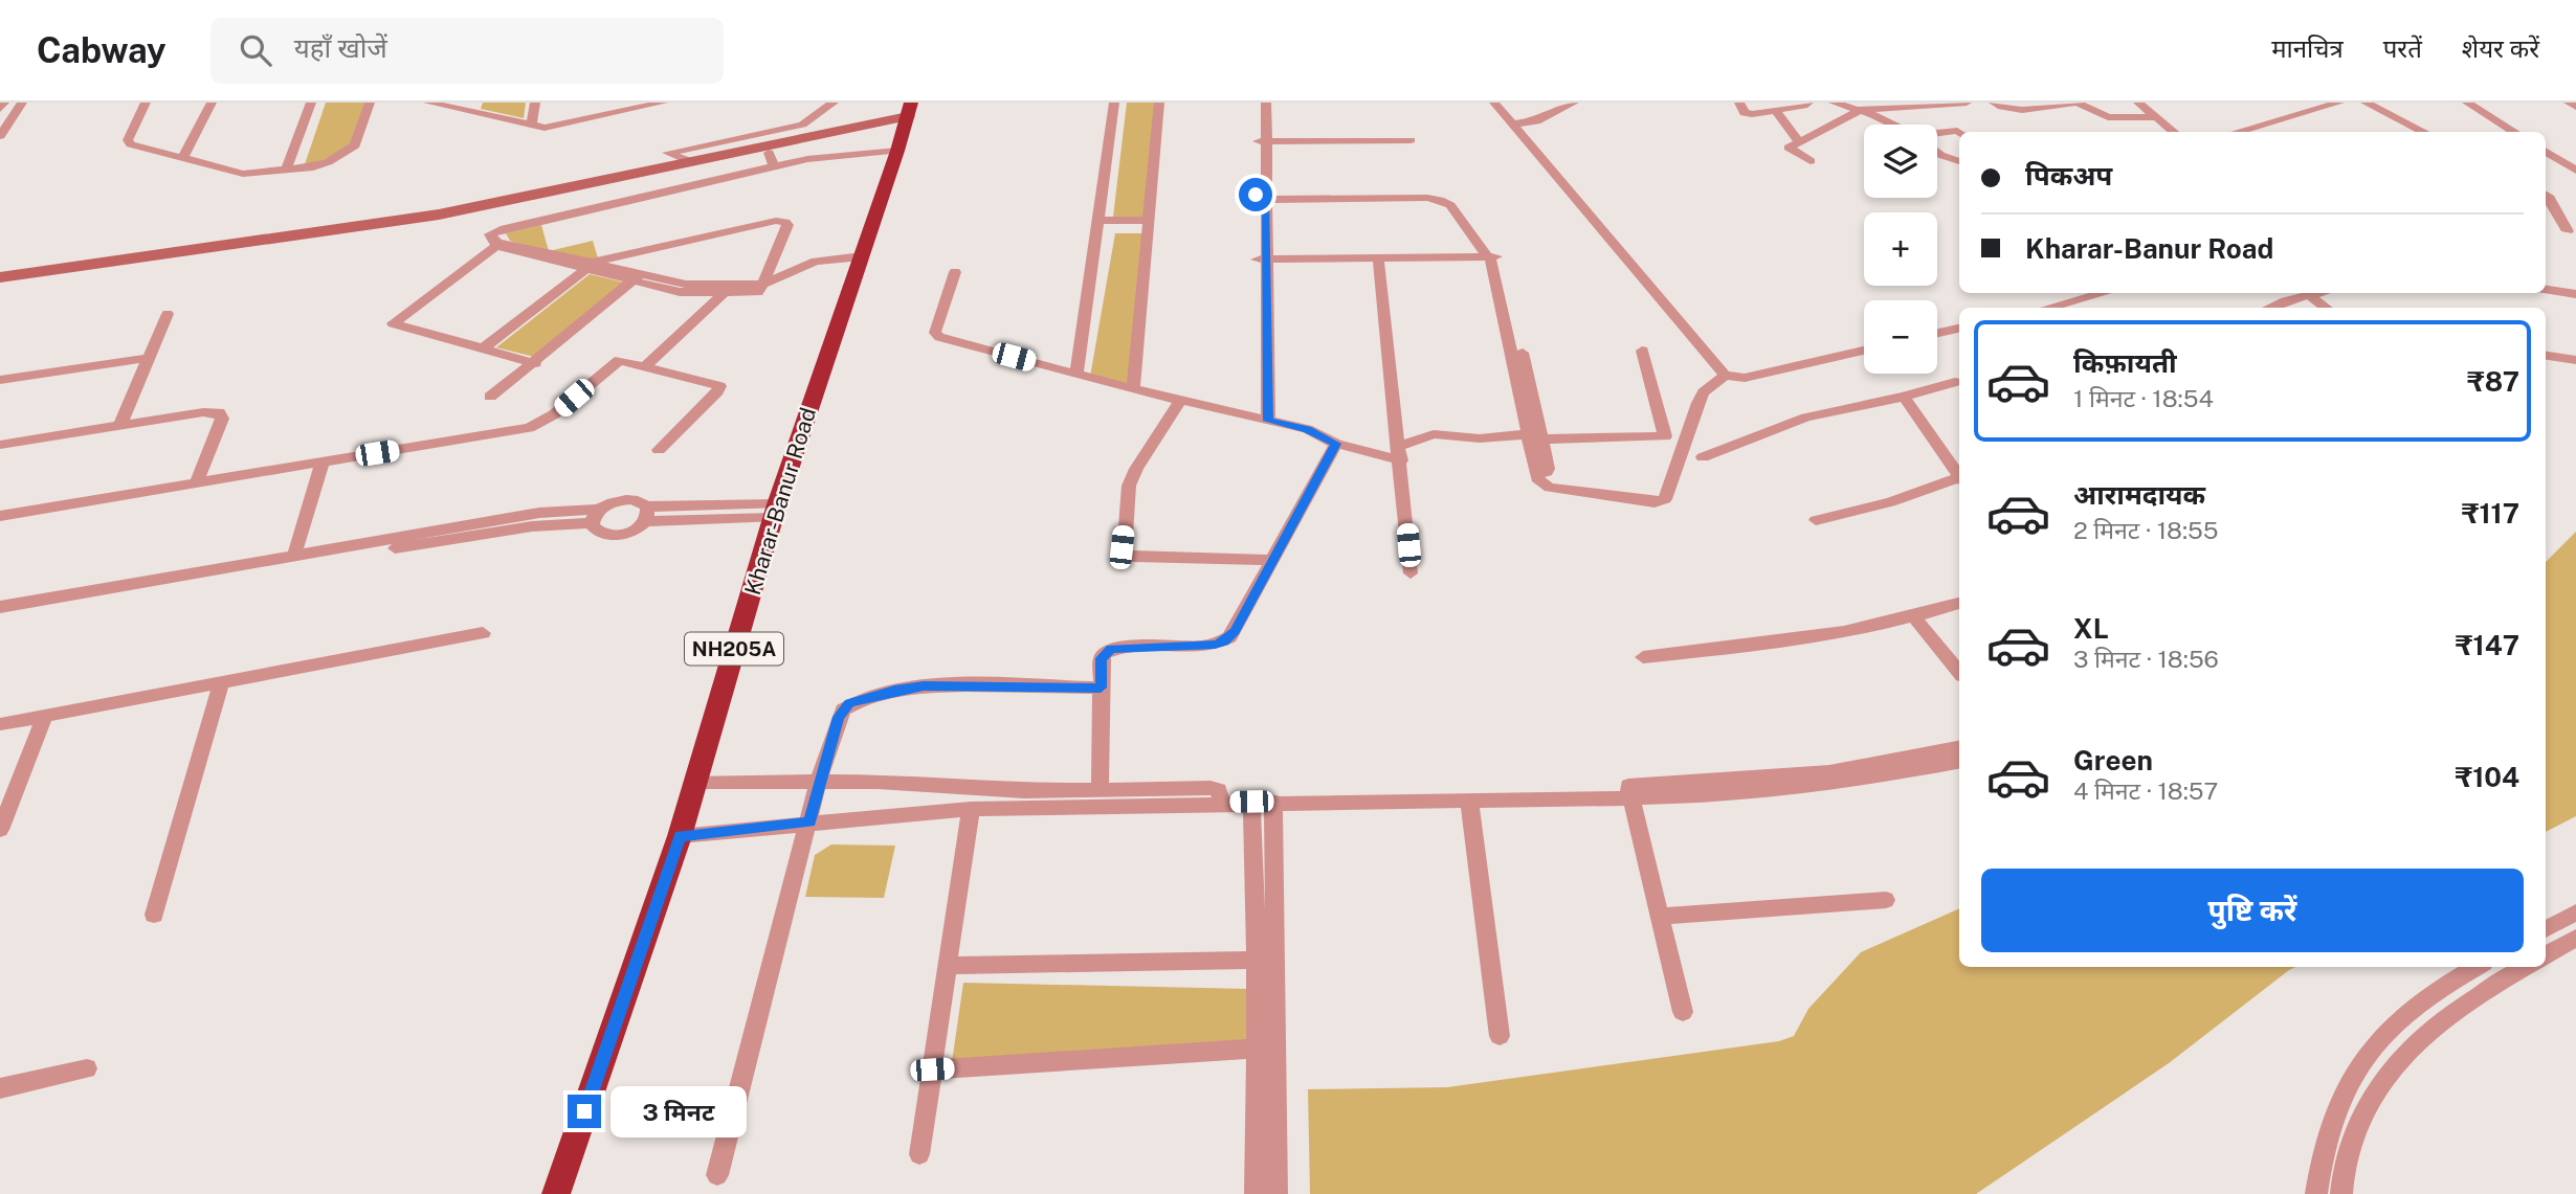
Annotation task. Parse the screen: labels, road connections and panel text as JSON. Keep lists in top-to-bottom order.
{
  "streets": {
    "highway": ["Kharar-Banur Road", "NH205A"]
  },
  "page": {
    "header": "Cabway",
    "search": "यहाँ खोजें",
    "nav": ["मानचित्र", "परतें", "शेयर करें"],
    "map_buttons": ["+", "−"],
    "banner": ["पिकअप", "Kharar-Banur Road"],
    "list": [
      {
        "name": "किफ़ायती",
        "note": "1 मिनट · 18:54",
        "value": "₹87"
      },
      {
        "name": "आरामदायक",
        "note": "2 मिनट · 18:55",
        "value": "₹117"
      },
      {
        "name": "XL",
        "note": "3 मिनट · 18:56",
        "value": "₹147"
      },
      {
        "name": "Green",
        "note": "4 मिनट · 18:57",
        "value": "₹104"
      }
    ],
    "buttons": "पुष्टि करें",
    "bubble": "3 मिनट"
  }
}
